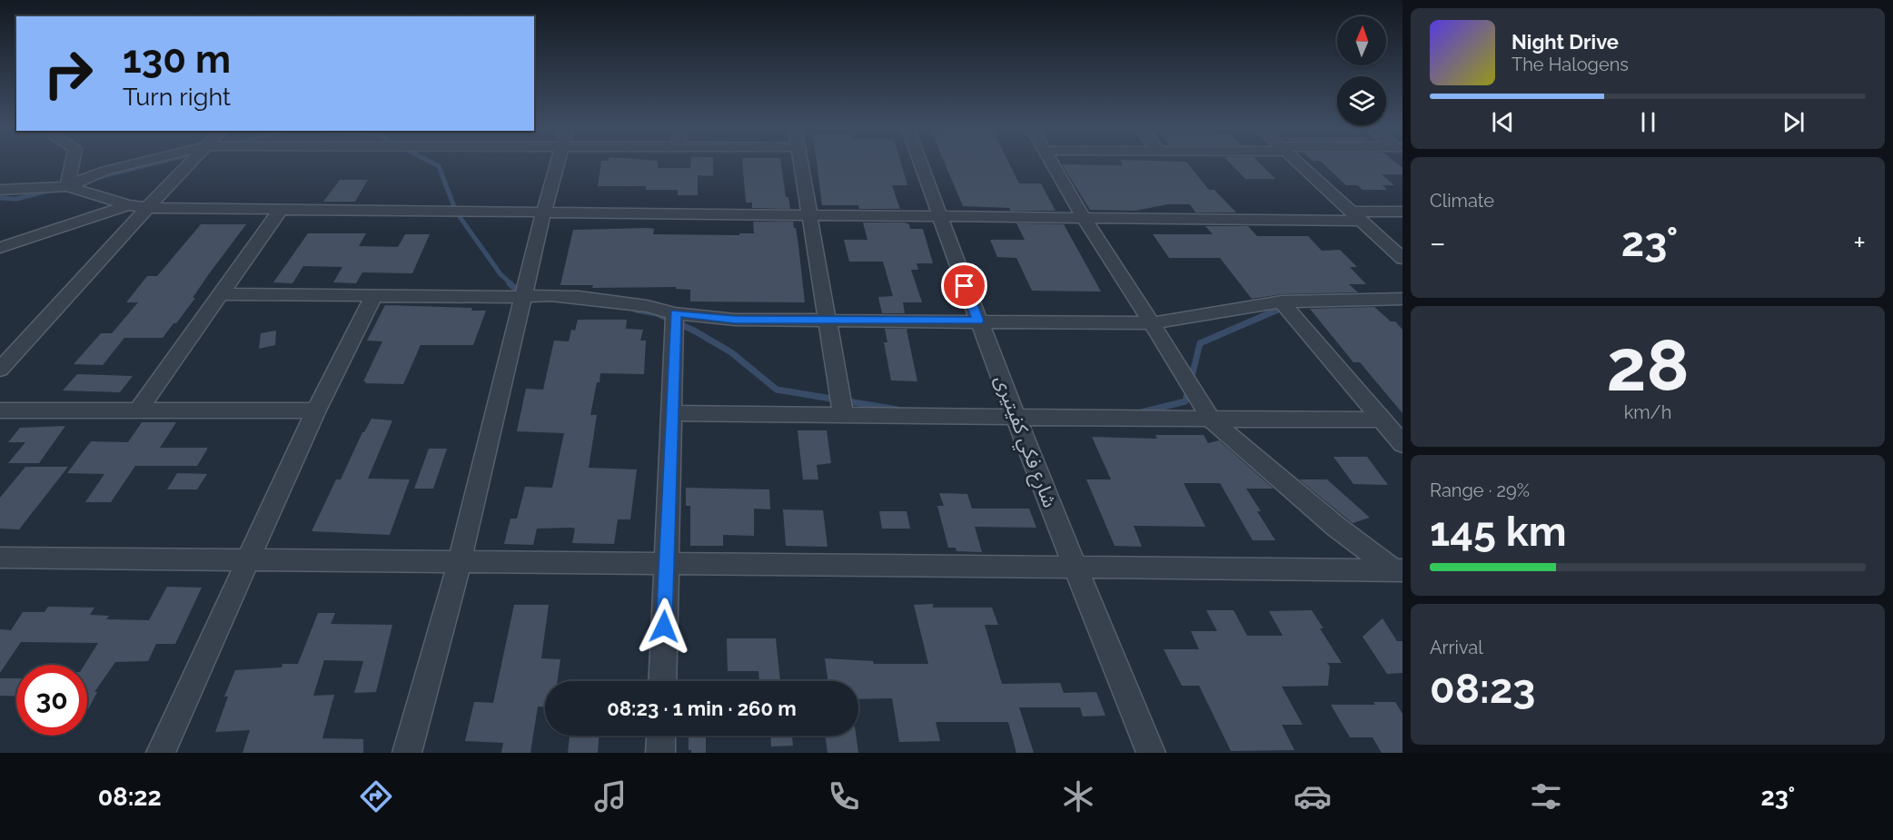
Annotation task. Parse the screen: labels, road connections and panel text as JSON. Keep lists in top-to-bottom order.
{
  "streets": {
    "street": ["شارع فكي كفيتيرى"]
  },
  "north": "top",
  "page": {
    "turn": ["130 m", "Turn right"],
    "song": ["Night Drive", "The Halogens"],
    "tile": [
      "Climate",
      ["28", "km/h"],
      ["Range · 29%", "145 km"],
      ["Arrival", "08:23"]
    ],
    "heat": ["−", "23°", "+"],
    "limit": "30",
    "trip": "08:23 · 1 min · 260 m",
    "tabs": ["08:22", "23°"]
  }
}
